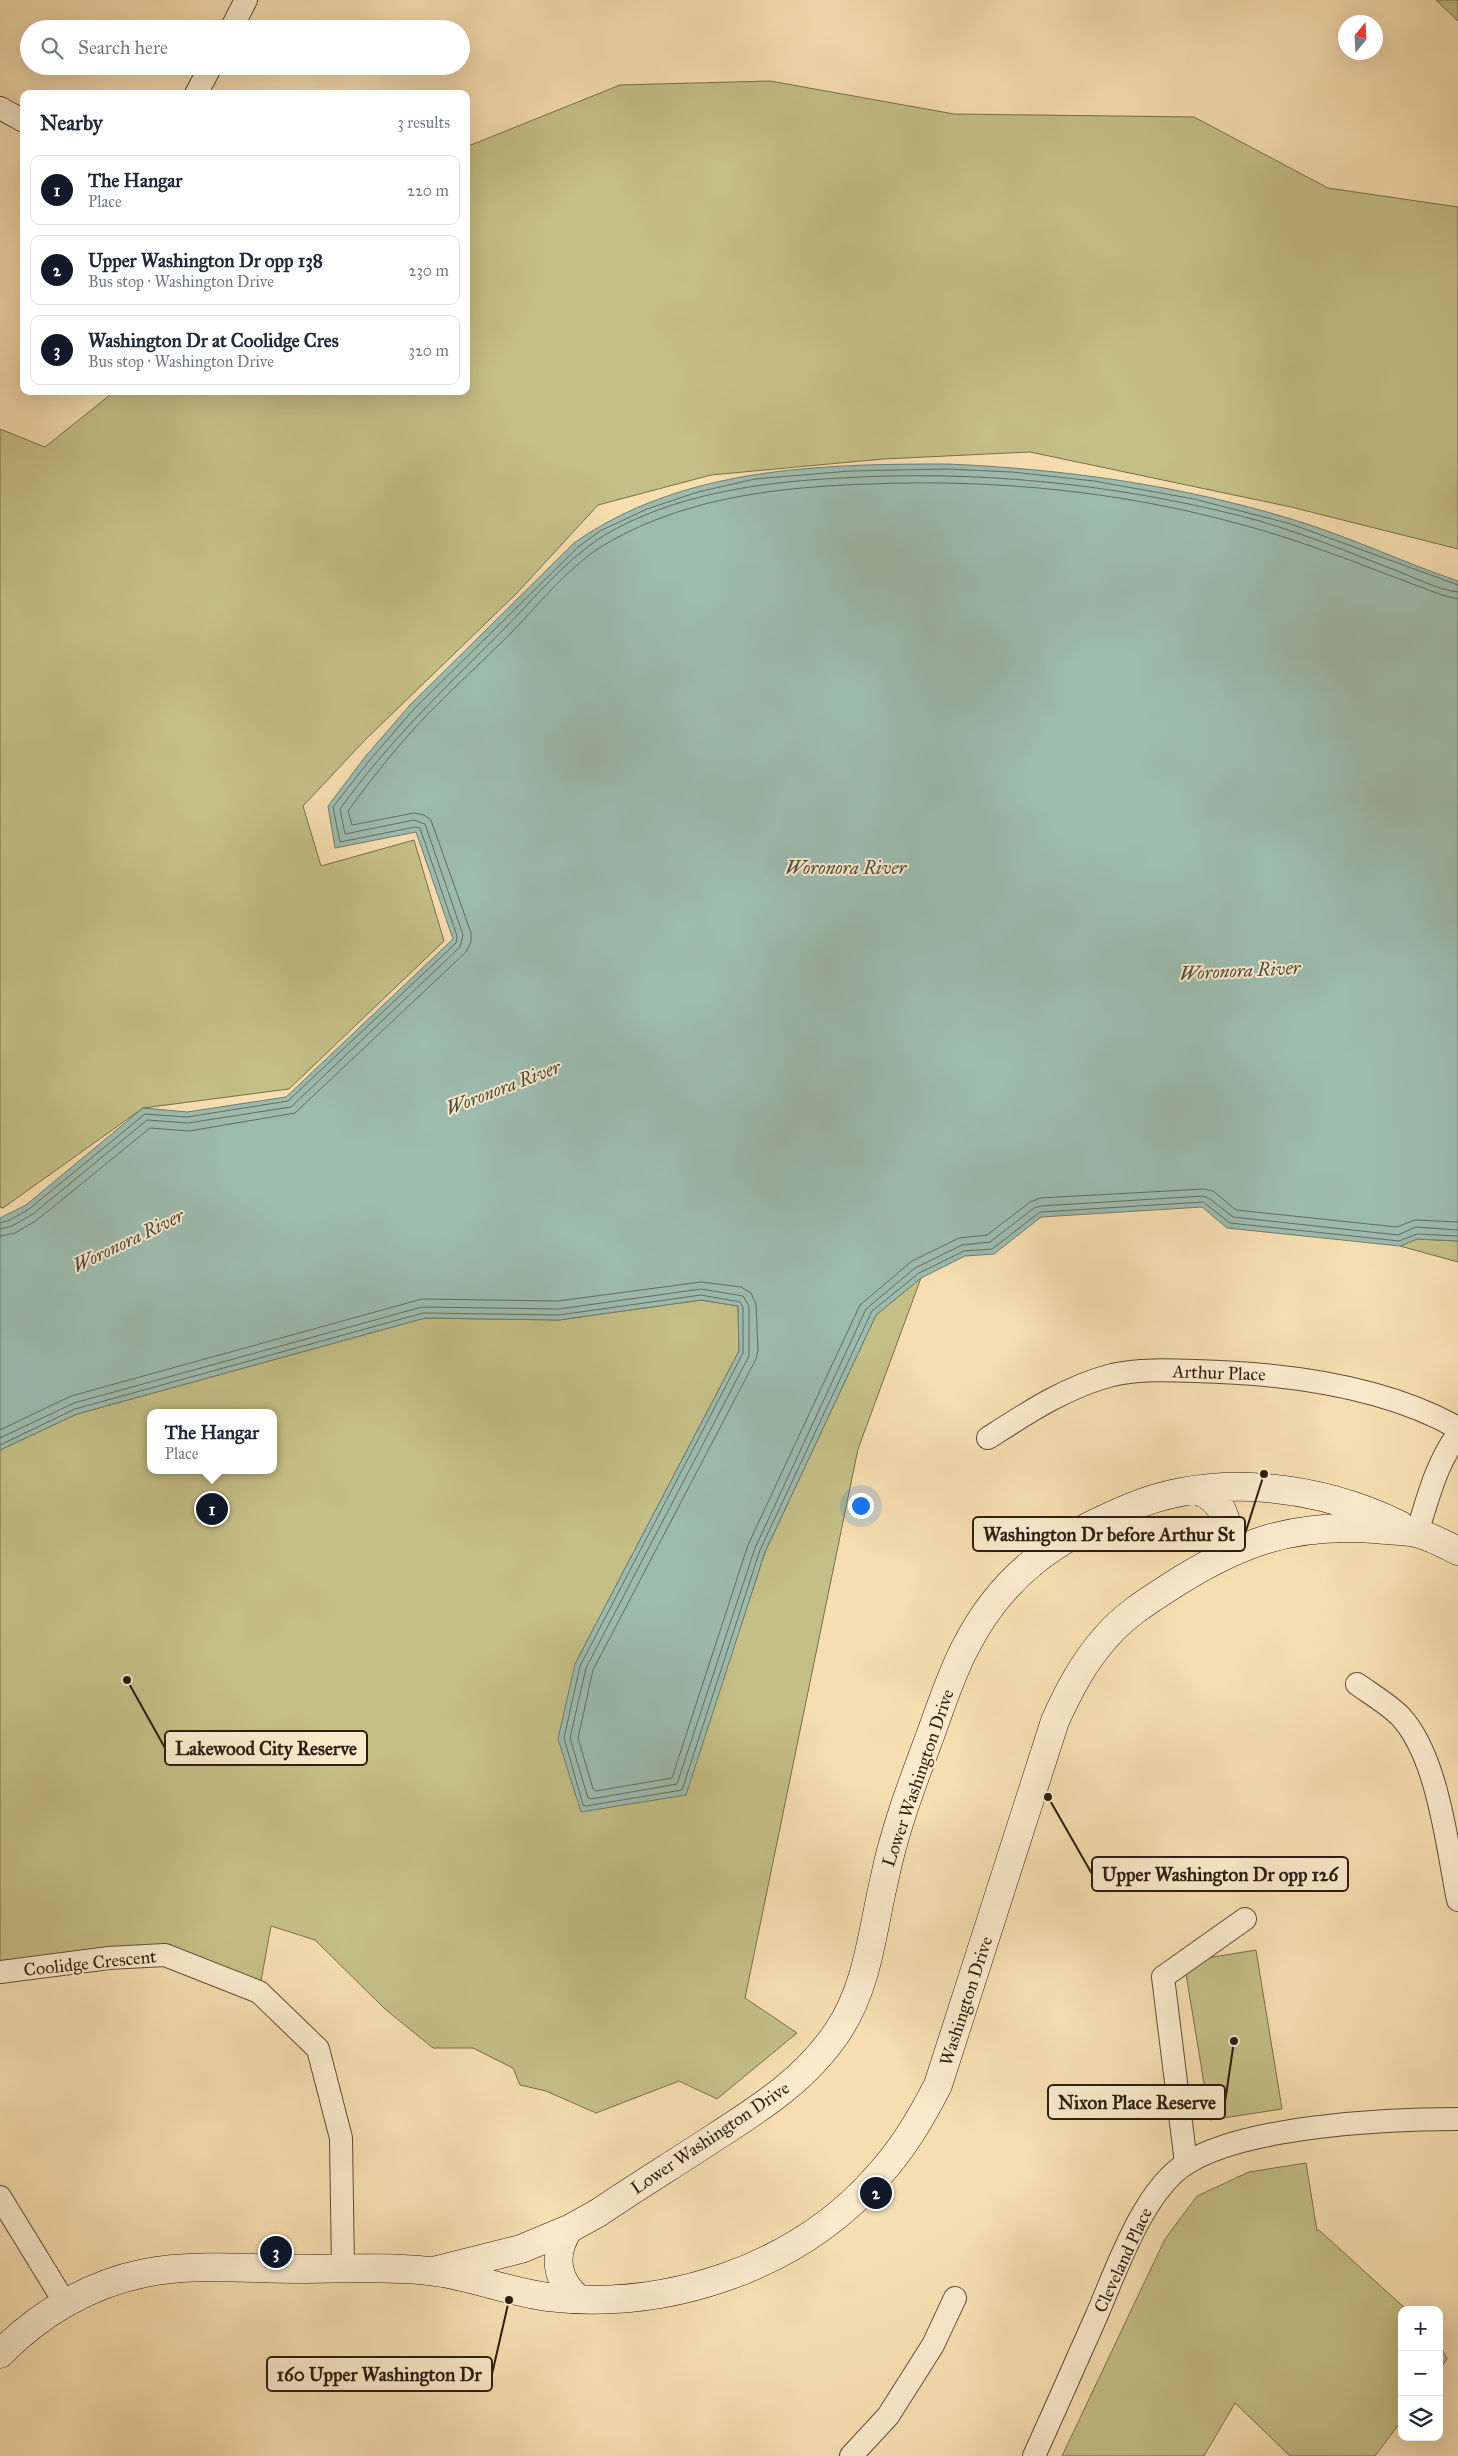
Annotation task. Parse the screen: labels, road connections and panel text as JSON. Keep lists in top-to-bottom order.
{
  "streets": {
    "street": [
      "Arthur Place",
      "Lower Washington Drive",
      "Coolidge Crescent",
      "Washington Drive",
      "Cleveland Place"
    ]
  },
  "crossings": [
    ["Lower Washington Drive", "Washington Drive"],
    ["Coolidge Crescent", "Washington Drive"]
  ],
  "water": ["Woronora River"],
  "places": [
    "Washington Dr before Arthur St",
    "Lakewood City Reserve",
    "Upper Washington Dr opp 126",
    "Nixon Place Reserve",
    "160 Upper Washington Dr"
  ],
  "north": "top",
  "page": {
    "search": "Search here",
    "heading": ["Nearby", "3 results"],
    "list": [
      {
        "mark": "1",
        "name": "The Hangar",
        "note": "Place",
        "value": "220 m"
      },
      {
        "mark": "2",
        "name": "Upper Washington Dr opp 138",
        "note": "Bus stop · Washington Drive",
        "value": "230 m"
      },
      {
        "mark": "3",
        "name": "Washington Dr at Coolidge Cres",
        "note": "Bus stop · Washington Drive",
        "value": "320 m"
      }
    ],
    "popup": ["The Hangar", "Place"],
    "pins": ["1", "2", "3"],
    "map_buttons": ["+", "−"]
  }
}
